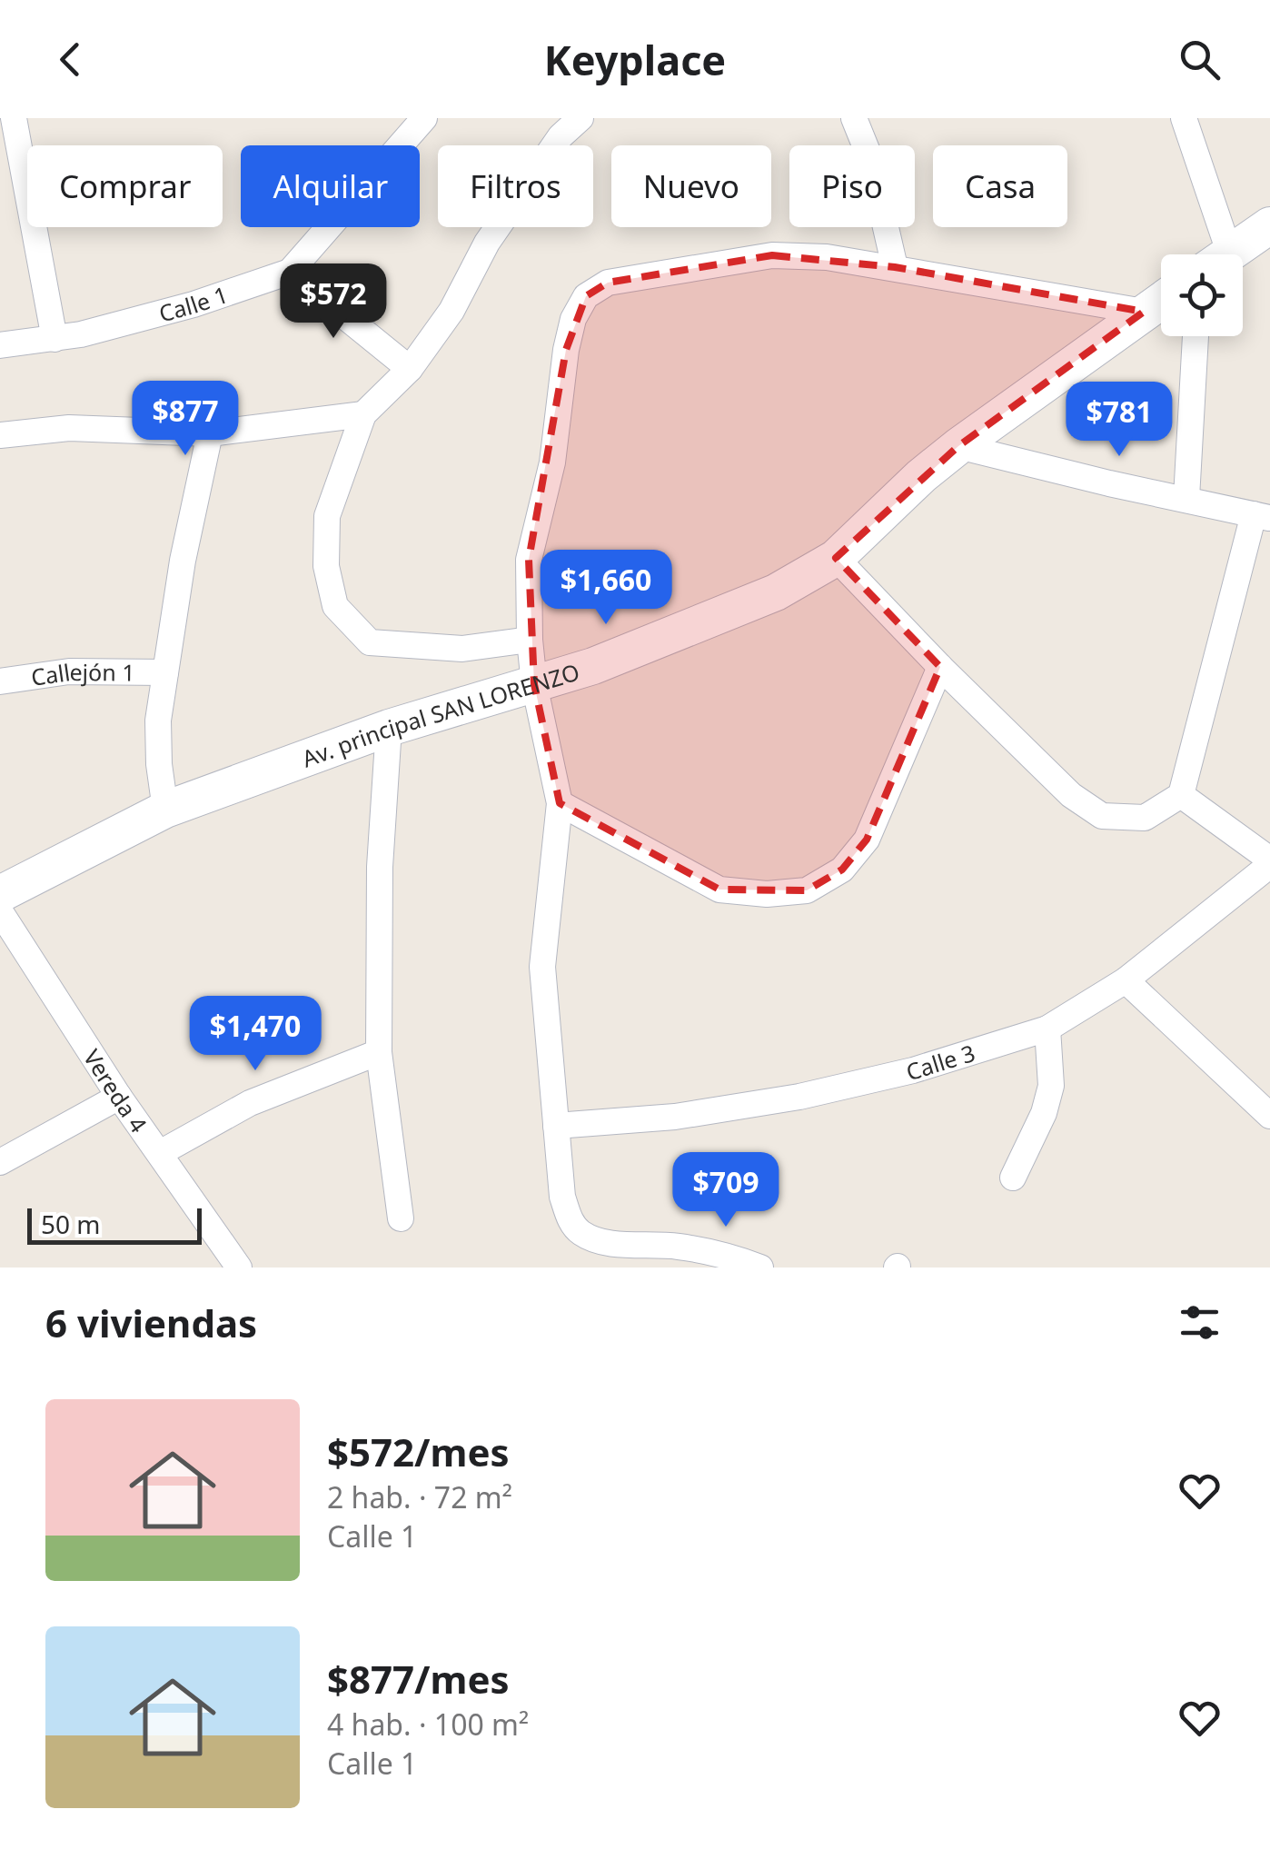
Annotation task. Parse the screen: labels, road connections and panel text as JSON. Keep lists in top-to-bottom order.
{
  "streets": {
    "main road": ["Av. principal SAN LORENZO"],
    "street": [
      "Calle 1",
      "Callejón 1",
      "Calle 3",
      "Vereda 4"
    ]
  },
  "scale_bar": "50 m",
  "page": {
    "header": "Keyplace",
    "chip": [
      "Comprar",
      "Alquilar",
      "Filtros",
      "Nuevo",
      "Piso",
      "Casa"
    ],
    "price": [
      "$572",
      "$877",
      "$781",
      "$1,660",
      "$1,470",
      "$709"
    ],
    "scale": "50 m",
    "heading": "6 viviendas",
    "list": [
      {
        "name": "$572/mes",
        "note": "2 hab. · 72 m² · Calle 1"
      },
      {
        "name": "$877/mes",
        "note": "4 hab. · 100 m² · Calle 1"
      }
    ]
  }
}
